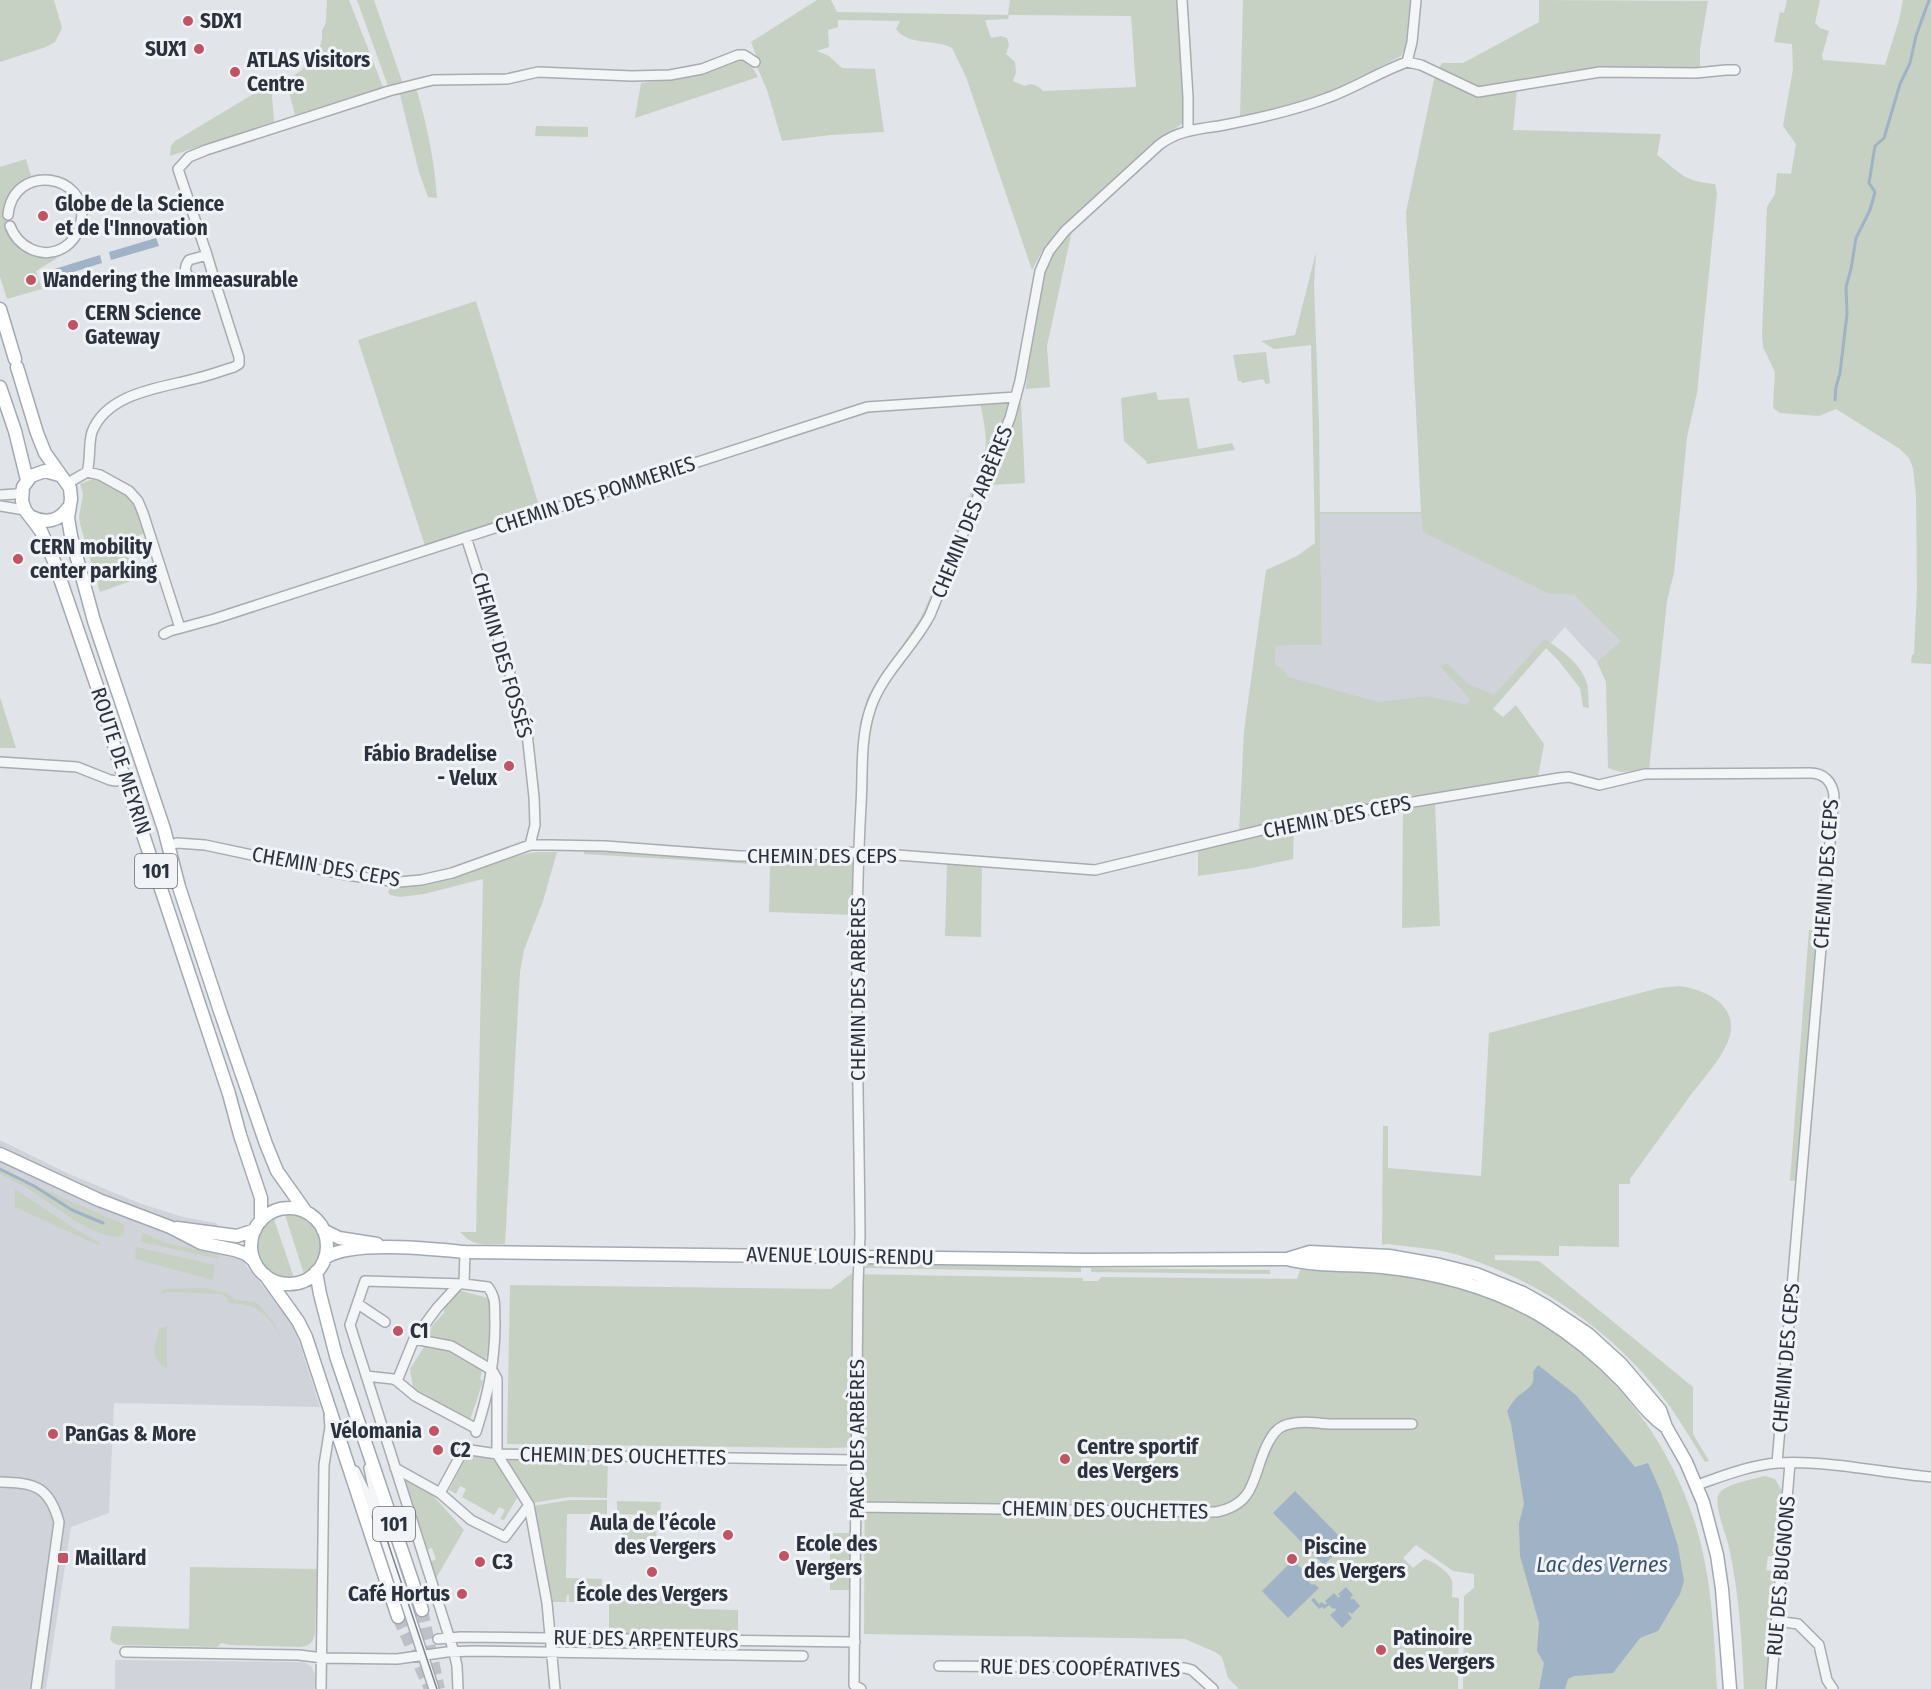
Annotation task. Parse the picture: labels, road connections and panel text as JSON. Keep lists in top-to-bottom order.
{
  "streets": {
    "main road": ["ROUTE DE MEYRIN", "101", "AVENUE LOUIS-RENDU"],
    "street": [
      "CHEMIN DES POMMERIES",
      "CHEMIN DES ARBÈRES",
      "CHEMIN DES FOSSÉS",
      "CHEMIN DES CEPS",
      "PARC DES ARBÈRES",
      "CHEMIN DES OUCHETTES",
      "RUE DES BUGNONS",
      "RUE DES ARPENTEURS",
      "RUE DES COOPÉRATIVES"
    ]
  },
  "crossings": [
    ["CHEMIN DES POMMERIES", "CHEMIN DES ARBÈRES"],
    ["CHEMIN DES POMMERIES", "CHEMIN DES FOSSÉS"],
    ["CHEMIN DES ARBÈRES", "CHEMIN DES CEPS"],
    ["CHEMIN DES ARBÈRES", "AVENUE LOUIS-RENDU"],
    ["CHEMIN DES ARBÈRES", "PARC DES ARBÈRES"],
    ["CHEMIN DES FOSSÉS", "CHEMIN DES CEPS"],
    ["ROUTE DE MEYRIN", "CHEMIN DES CEPS"],
    ["ROUTE DE MEYRIN", "101"],
    ["ROUTE DE MEYRIN", "AVENUE LOUIS-RENDU"],
    ["101", "AVENUE LOUIS-RENDU"],
    ["AVENUE LOUIS-RENDU", "PARC DES ARBÈRES"],
    ["PARC DES ARBÈRES", "CHEMIN DES OUCHETTES"],
    ["PARC DES ARBÈRES", "RUE DES ARPENTEURS"]
  ],
  "water": ["Lac des Vernes"],
  "places": {
    "other": [
      "SDX1",
      "SUX1",
      "ATLAS Visitors Centre",
      "Globe de la Science et de l'Innovation",
      "Wandering the Immeasurable",
      "CERN Science Gateway",
      "CERN mobility center parking",
      "Fábio Bradelise - Velux",
      "C1",
      "Vélomania",
      "PanGas & More",
      "C2",
      "Centre sportif des Vergers",
      "Aula de l’école des Vergers",
      "Ecole des Vergers",
      "Piscine des Vergers",
      "C3",
      "École des Vergers",
      "Café Hortus",
      "Patinoire des Vergers"
    ],
    "transit": ["Maillard"]
  }
}
